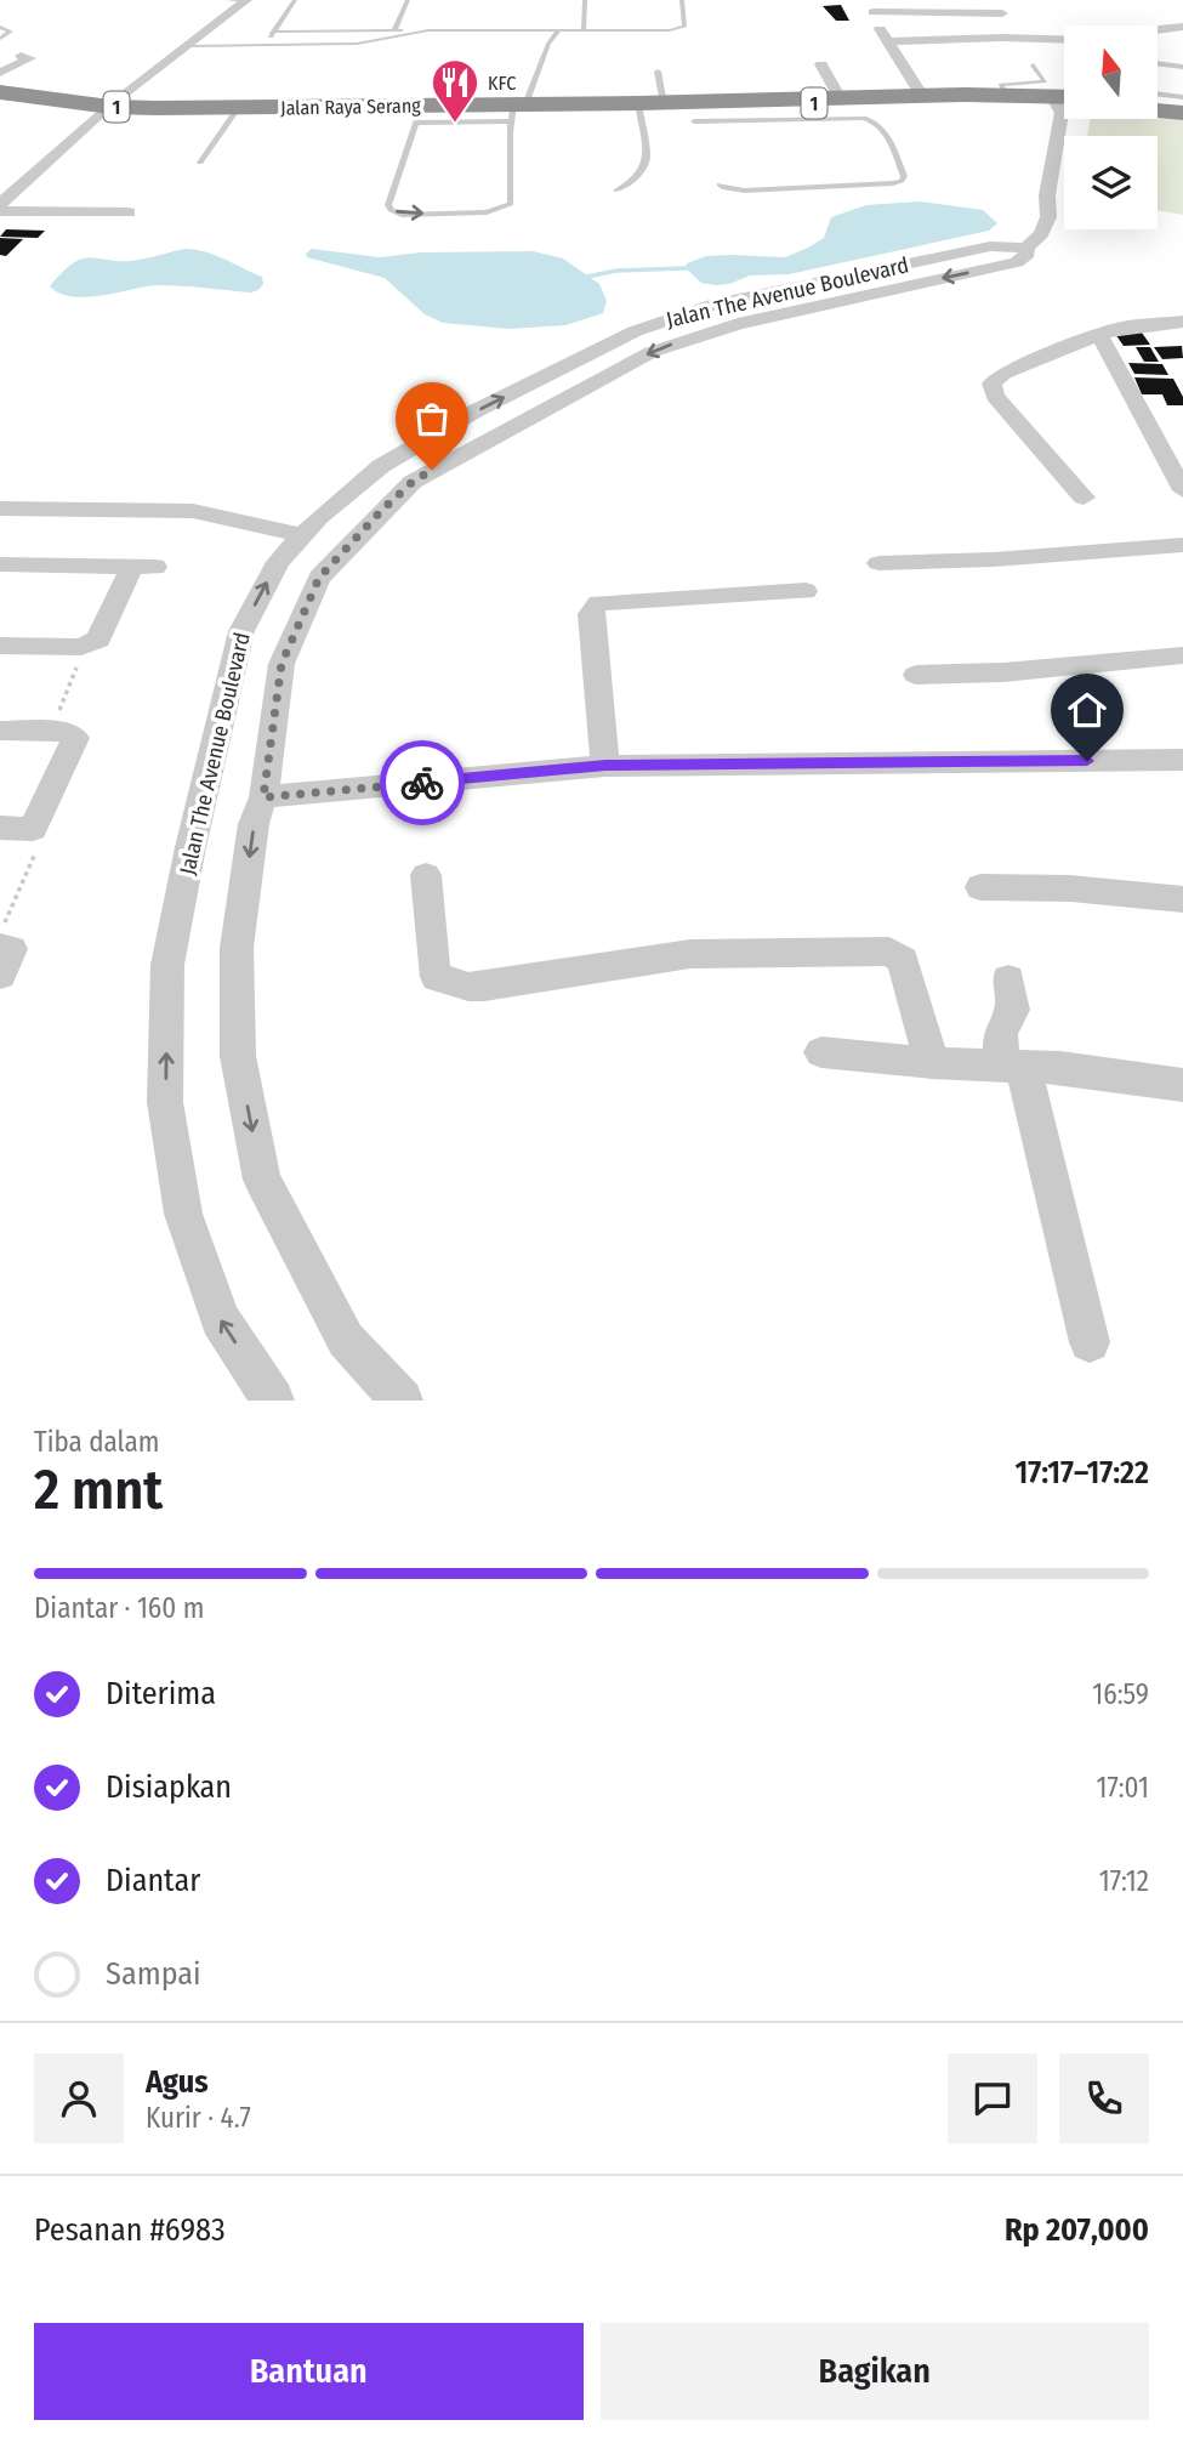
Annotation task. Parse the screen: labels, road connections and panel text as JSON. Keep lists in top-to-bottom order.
{
  "streets": {
    "highway": ["1", "Jalan Raya Serang"],
    "street": ["Jalan The Avenue Boulevard"]
  },
  "crossings": [
    ["Jalan Raya Serang", "Jalan The Avenue Boulevard"]
  ],
  "places": {
    "restaurant": ["KFC"]
  },
  "north": "top",
  "page": {
    "heading": ["2 mnt", "Tiba dalam", "17:17–17:22"],
    "panel": [
      "Agus",
      "Kurir · 4.7",
      "Pesanan #6983",
      "Rp 207,000"
    ],
    "bar": "Diantar · 160 m",
    "list": [
      ["Diterima", "16:59"],
      ["Disiapkan", "17:01"],
      ["Diantar", "17:12"],
      "Sampai"
    ],
    "buttons": ["Bantuan", "Bagikan"]
  }
}
